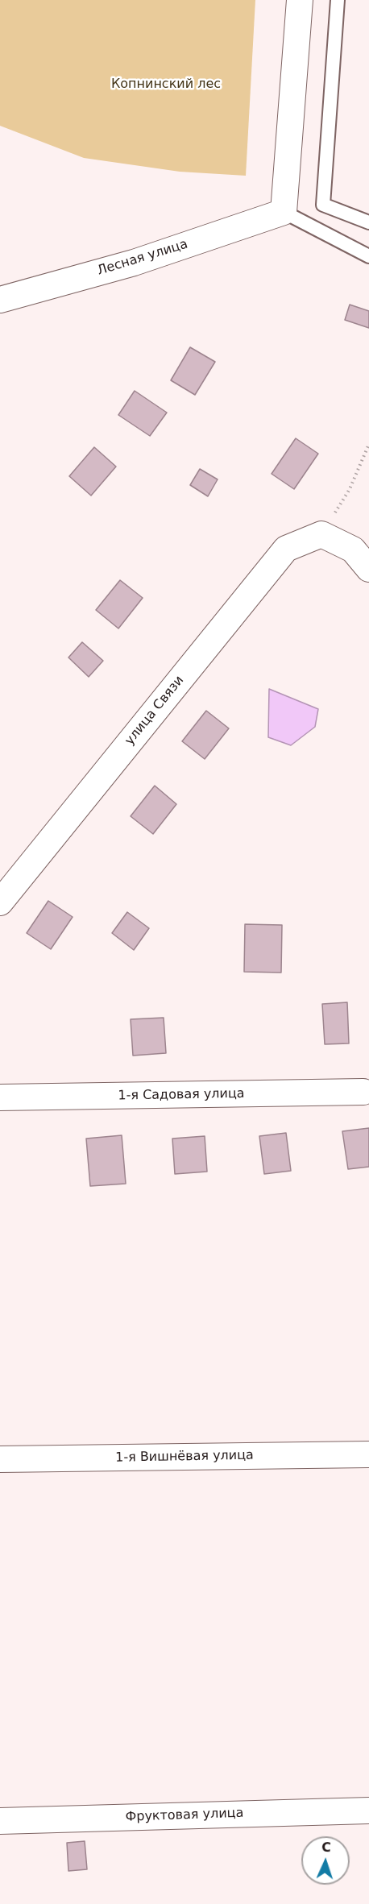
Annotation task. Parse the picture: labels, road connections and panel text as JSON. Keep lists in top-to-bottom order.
{
  "streets": {
    "street": [
      "Лесная улица",
      "улица Связи",
      "1-я Садовая улица",
      "1-я Вишнёвая улица",
      "Фруктовая улица"
    ]
  },
  "parks": ["Копнинский лес"],
  "north": "top"
}
